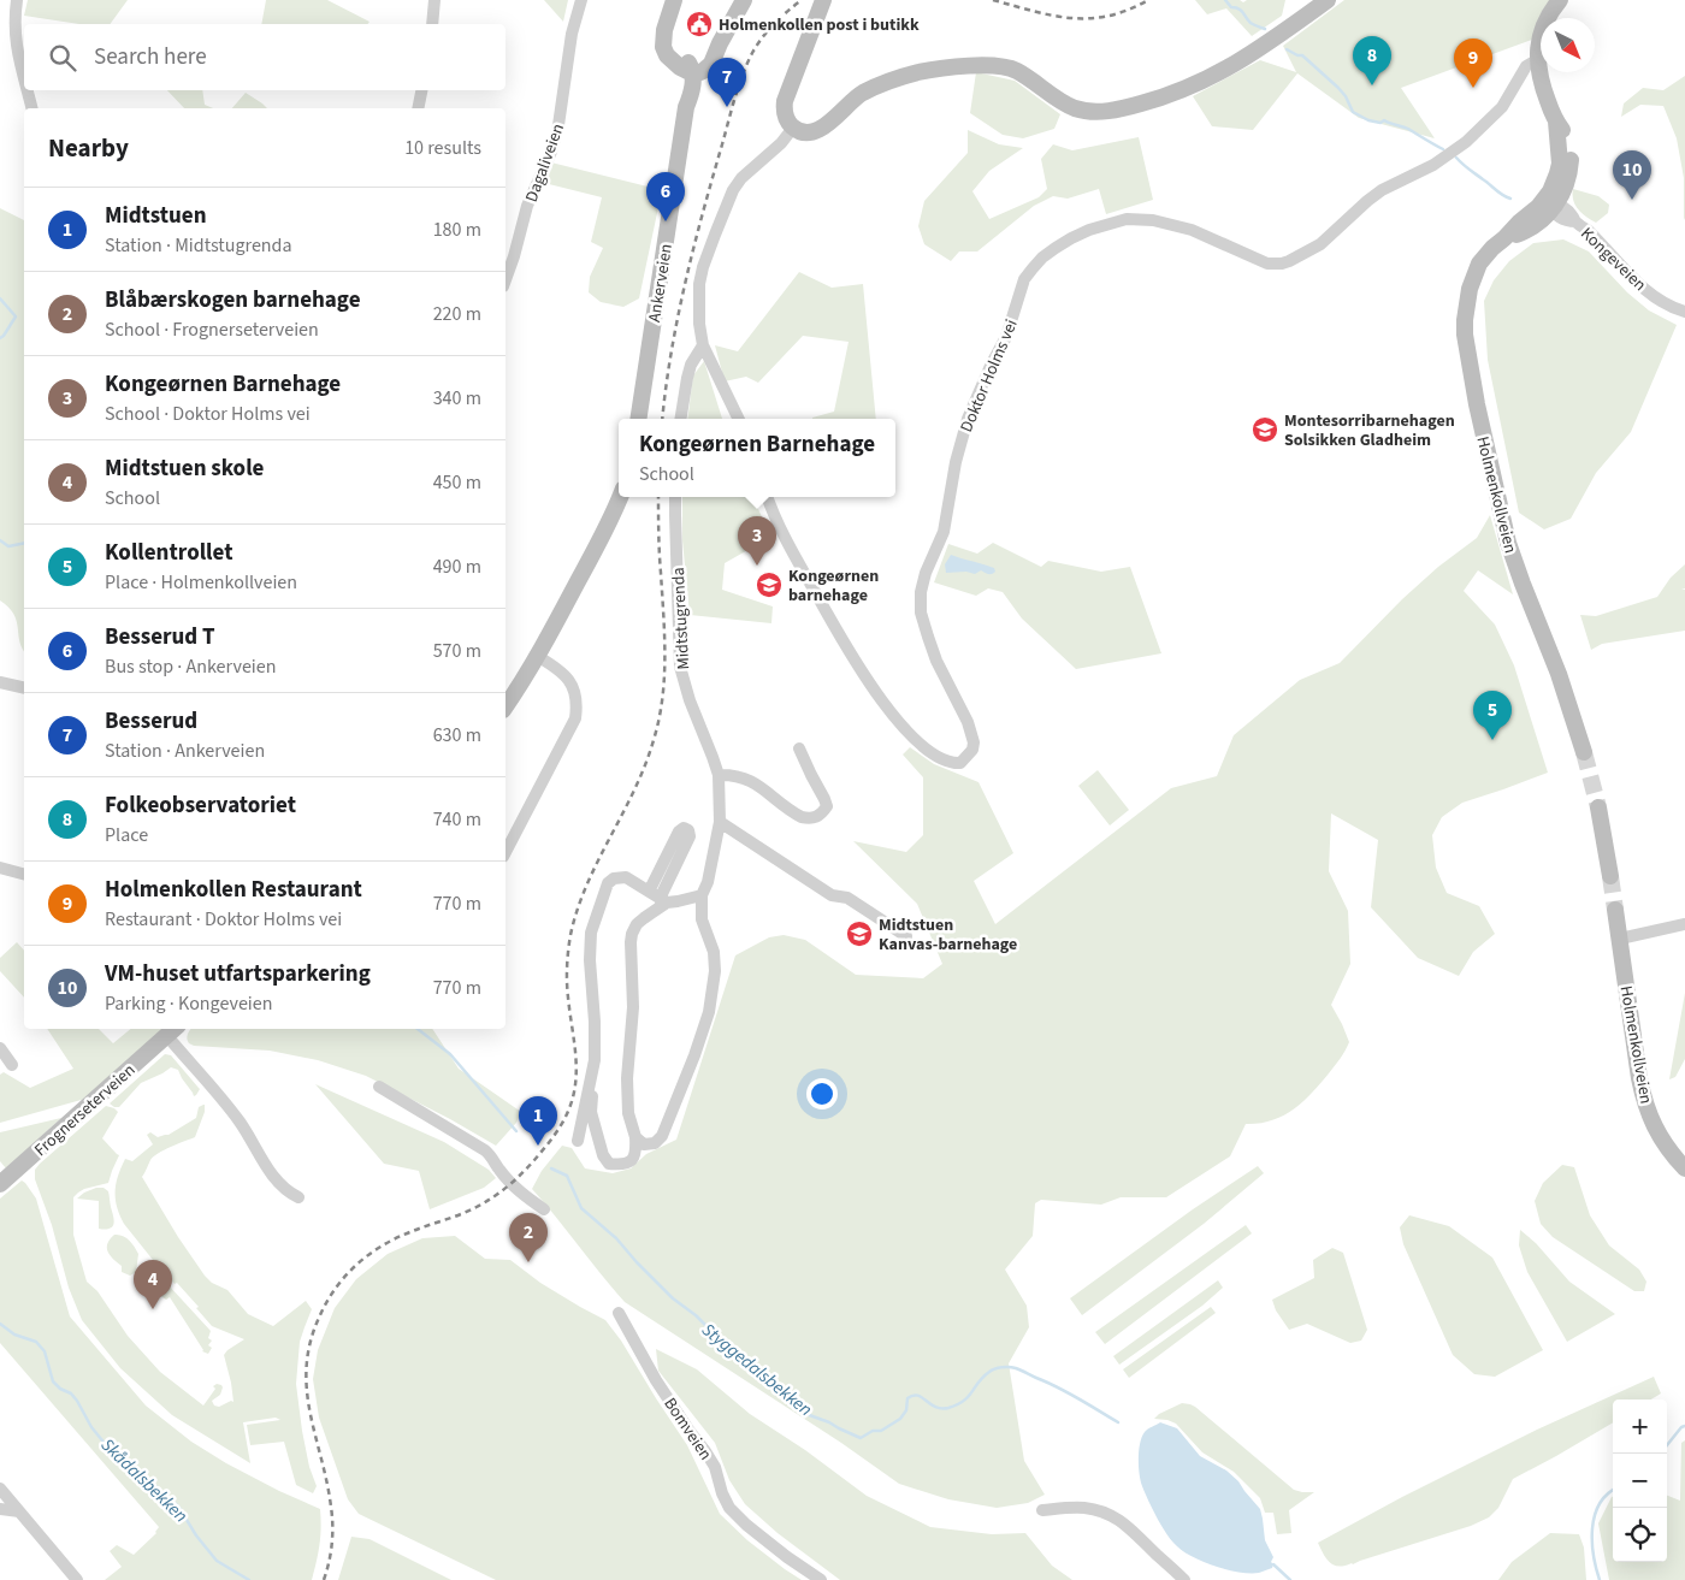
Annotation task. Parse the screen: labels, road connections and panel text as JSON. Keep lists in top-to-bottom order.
{
  "streets": {
    "main road": ["Ankerveien", "Holmenkollveien", "Frognerseterveien"],
    "street": [
      "Dagaliveien",
      "Kongeveien",
      "Doktor Holms vei",
      "Midtstugrenda",
      "Bomveien"
    ]
  },
  "crossings": [
    ["Kongeveien", "Holmenkollveien"],
    ["Doktor Holms vei", "Holmenkollveien"]
  ],
  "water": ["Styggedalsbekken", "Skådalsbekken"],
  "places": {
    "public building": ["Holmenkollen post i butikk"],
    "school or university": ["Montesorribarnehagen Solsikken Gladheim", "Kongeørnen barnehage", "Midtstuen Kanvas-barnehage"]
  },
  "north": "bottom right",
  "page": {
    "search": "Search here",
    "pins": [
      "8",
      "9",
      "7",
      "10",
      "6",
      "3",
      "5",
      "1",
      "2",
      "4"
    ],
    "heading": ["Nearby", "10 results"],
    "list": [
      {
        "mark": "1",
        "name": "Midtstuen",
        "note": "Station · Midtstugrenda",
        "value": "180 m"
      },
      {
        "mark": "2",
        "name": "Blåbærskogen barnehage",
        "note": "School · Frognerseterveien",
        "value": "220 m"
      },
      {
        "mark": "3",
        "name": "Kongeørnen Barnehage",
        "note": "School · Doktor Holms vei",
        "value": "340 m"
      },
      {
        "mark": "4",
        "name": "Midtstuen skole",
        "note": "School",
        "value": "450 m"
      },
      {
        "mark": "5",
        "name": "Kollentrollet",
        "note": "Place · Holmenkollveien",
        "value": "490 m"
      },
      {
        "mark": "6",
        "name": "Besserud T",
        "note": "Bus stop · Ankerveien",
        "value": "570 m"
      },
      {
        "mark": "7",
        "name": "Besserud",
        "note": "Station · Ankerveien",
        "value": "630 m"
      },
      {
        "mark": "8",
        "name": "Folkeobservatoriet",
        "note": "Place",
        "value": "740 m"
      },
      {
        "mark": "9",
        "name": "Holmenkollen Restaurant",
        "note": "Restaurant · Doktor Holms vei",
        "value": "770 m"
      },
      {
        "mark": "10",
        "name": "VM-huset utfartsparkering",
        "note": "Parking · Kongeveien",
        "value": "770 m"
      }
    ],
    "popup": ["Kongeørnen Barnehage", "School"],
    "map_buttons": ["+", "−"]
  }
}
